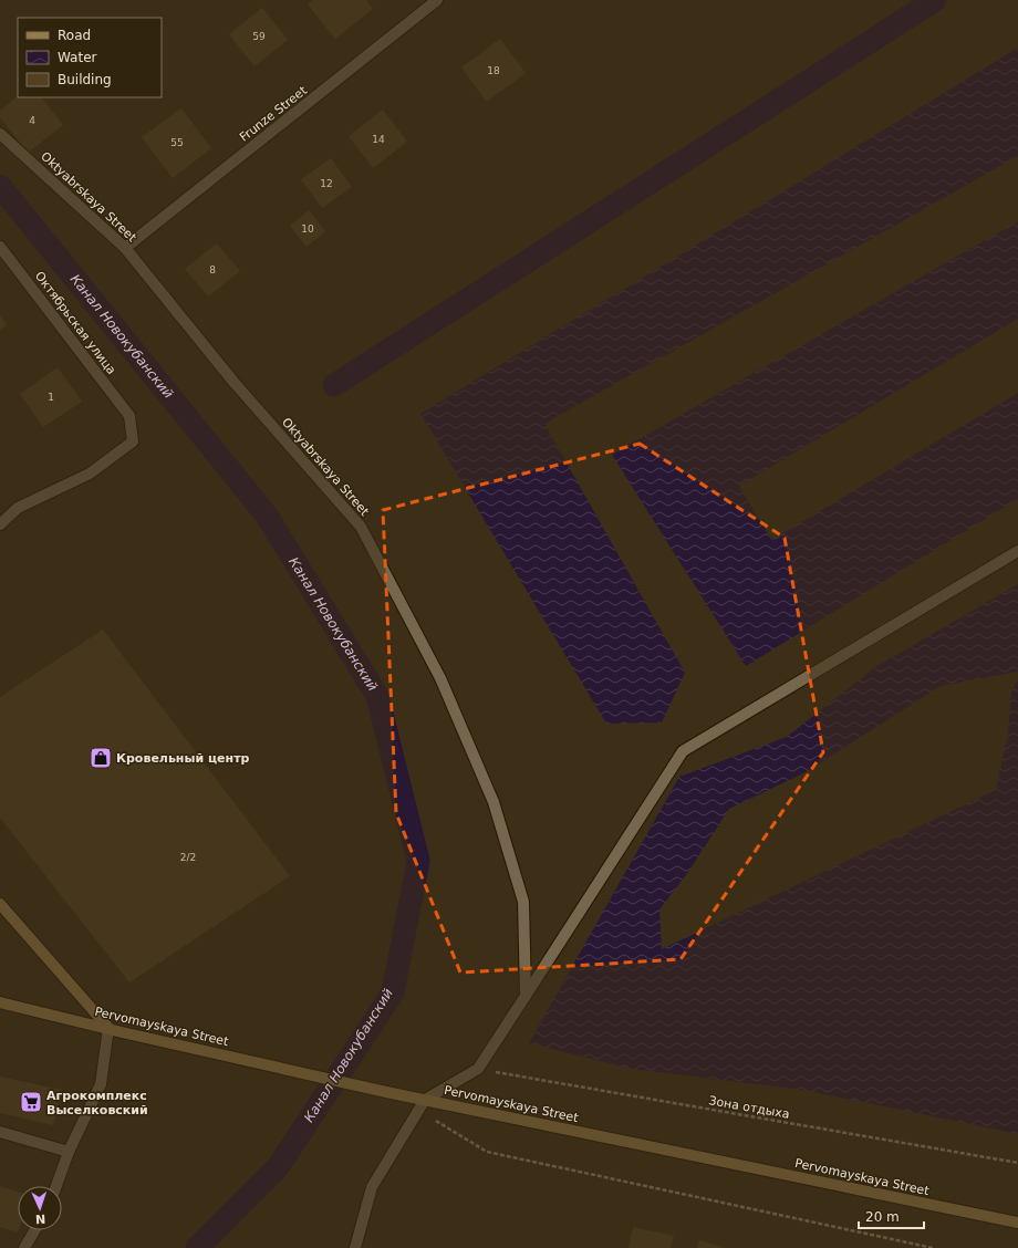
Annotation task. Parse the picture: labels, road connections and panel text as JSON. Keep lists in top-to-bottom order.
{
  "streets": {
    "main road": ["Pervomayskaya Street"],
    "street": ["Frunze Street", "Oktyabrskaya Street", "Октябрьская улица"],
    "path": ["Зона отдыха"]
  },
  "crossings": [
    ["Frunze Street", "Oktyabrskaya Street"]
  ],
  "water": ["Канал Новокубанский"],
  "places": {
    "shop": ["Кровельный центр"],
    "supermarket": ["Агрокомплекс Выселковский"]
  },
  "house_numbers": [
    "59",
    "18",
    "4",
    "14",
    "55",
    "12",
    "10",
    "8",
    "1",
    "2/2"
  ],
  "legend": ["Road", "Water", "Building"],
  "scale_bar": "20 m",
  "north": "bottom"
}
